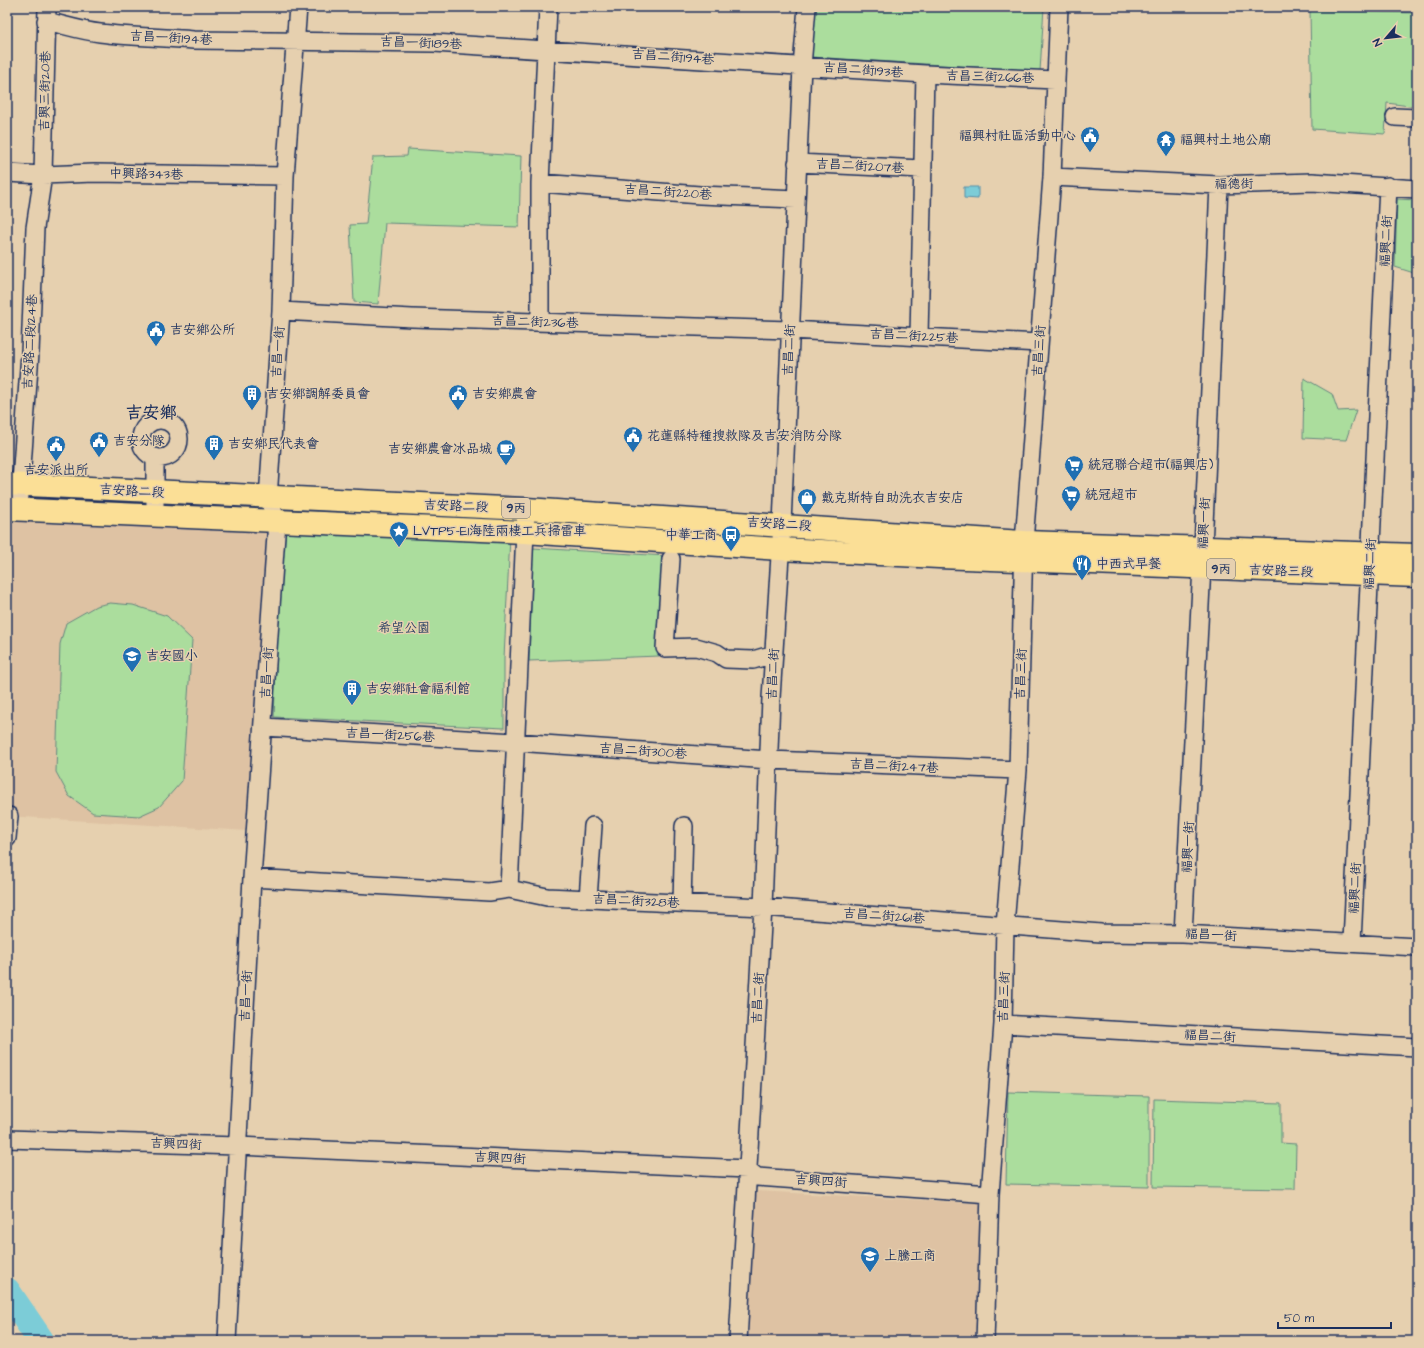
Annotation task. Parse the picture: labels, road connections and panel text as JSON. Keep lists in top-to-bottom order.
{
  "streets": {
    "main road": ["吉安路二段", "9丙", "吉安路三段"],
    "street": [
      "吉昌一街194巷",
      "吉昌一街189巷",
      "吉昌二街194巷",
      "吉昌二街193巷",
      "吉昌三街266巷",
      "吉興三街20巷",
      "吉昌二街207巷",
      "中興路343巷",
      "福德街",
      "吉昌二街220巷",
      "福興二街",
      "吉昌二街236巷",
      "吉昌二街225巷",
      "吉安路二段124巷",
      "吉昌二街",
      "吉昌三街",
      "吉昌一街",
      "福興一街",
      "吉昌一街256巷",
      "吉昌二街300巷",
      "吉昌二街247巷",
      "吉昌二街328巷",
      "吉昌二街261巷",
      "福昌一街",
      "福昌二街",
      "吉興四街"
    ]
  },
  "crossings": [
    ["吉昌一街194巷", "吉昌一街189巷"],
    ["吉昌一街194巷", "吉興三街20巷"],
    ["吉昌一街194巷", "吉昌一街"],
    ["吉昌一街189巷", "吉昌二街194巷"],
    ["吉昌一街189巷", "吉昌一街"],
    ["吉昌二街194巷", "吉昌二街193巷"],
    ["吉昌二街194巷", "吉昌二街"],
    ["吉昌二街193巷", "吉昌三街266巷"],
    ["吉昌二街193巷", "吉昌二街"],
    ["吉昌三街266巷", "吉昌三街"],
    ["吉興三街20巷", "中興路343巷"],
    ["吉興三街20巷", "吉安路二段124巷"],
    ["吉昌二街207巷", "吉昌二街"],
    ["中興路343巷", "吉安路二段124巷"],
    ["中興路343巷", "吉昌一街"],
    ["福德街", "福興二街"],
    ["福德街", "吉昌三街"],
    ["福德街", "福興一街"],
    ["吉昌二街220巷", "吉昌二街"],
    ["福興二街", "吉安路三段"],
    ["福興二街", "福昌一街"],
    ["吉昌二街236巷", "吉昌二街225巷"],
    ["吉昌二街236巷", "吉昌二街"],
    ["吉昌二街236巷", "吉昌一街"],
    ["吉昌二街225巷", "吉昌二街"],
    ["吉昌二街225巷", "吉昌三街"],
    ["吉安路二段124巷", "吉安路二段"],
    ["吉昌二街", "吉安路二段"],
    ["吉昌二街", "吉昌二街300巷"],
    ["吉昌二街", "吉昌二街247巷"],
    ["吉昌二街", "吉昌二街328巷"],
    ["吉昌二街", "吉昌二街261巷"],
    ["吉昌二街", "吉興四街"],
    ["吉昌三街", "吉安路二段"],
    ["吉昌三街", "吉安路三段"],
    ["吉昌三街", "吉昌二街247巷"],
    ["吉昌三街", "吉昌二街261巷"],
    ["吉昌三街", "福昌一街"],
    ["吉昌三街", "福昌二街"],
    ["吉昌三街", "吉興四街"],
    ["吉昌一街", "吉安路二段"],
    ["吉昌一街", "吉昌一街256巷"],
    ["吉昌一街", "吉興四街"],
    ["吉安路二段", "吉安路三段"],
    ["福興一街", "吉安路三段"],
    ["福興一街", "福昌一街"],
    ["吉昌一街256巷", "吉昌二街300巷"],
    ["吉昌二街300巷", "吉昌二街247巷"],
    ["吉昌二街328巷", "吉昌二街261巷"],
    ["吉昌二街261巷", "福昌一街"]
  ],
  "districts": ["吉安鄉"],
  "parks": ["希望公園"],
  "places": {
    "public building": [
      "福興村社區活動中心",
      "吉安鄉公所",
      "吉安鄉農會",
      "花蓮縣特種搜救隊及吉安消防分隊",
      "吉安分隊",
      "吉安派出所"
    ],
    "temple": ["福興村土地公廟"],
    "building": ["吉安鄉調解委員會", "吉安鄉民代表會", "吉安鄉社會福利館"],
    "cafe": ["吉安鄉農會冰品城"],
    "supermarket": ["統冠聯合超市(福興店)", "統冠超市"],
    "shop": ["戴克斯特自助洗衣吉安店"],
    "place": ["LVTP5-E1海陸兩棲工兵掃雷車"],
    "bus stop": ["中華工商"],
    "restaurant": ["中西式早餐"],
    "school or university": ["吉安國小", "上騰工商"]
  },
  "scale_bar": "50 m",
  "north": "bottom left"
}
